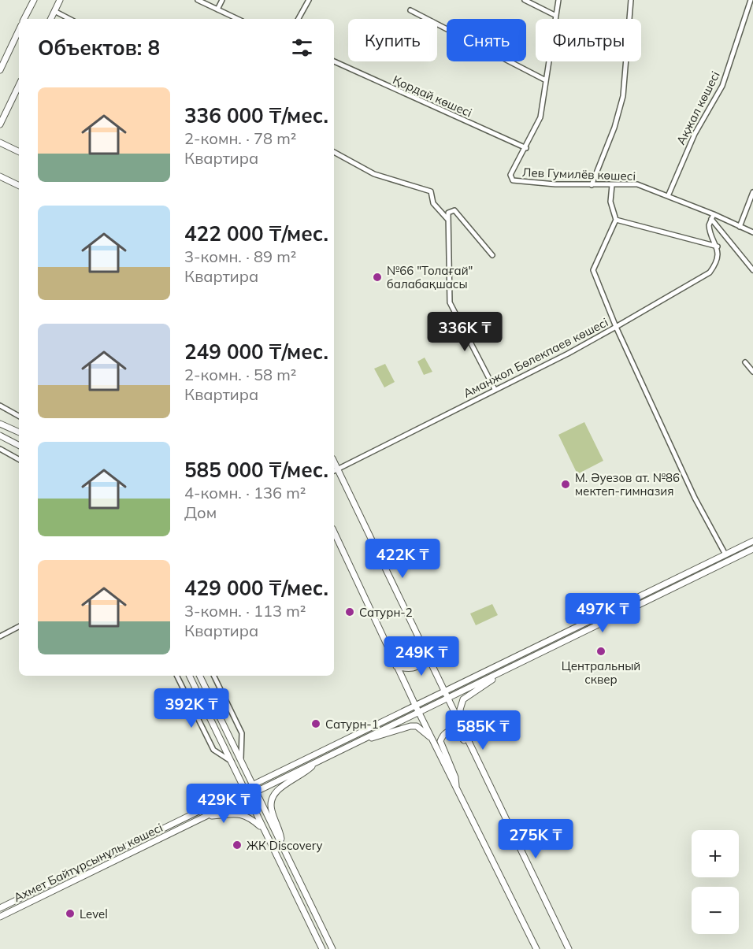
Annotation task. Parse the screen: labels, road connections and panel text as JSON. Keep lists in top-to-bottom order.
{
  "streets": {
    "street": [
      "Қордай көшесі",
      "Ақжал көшесі",
      "Лев Гумилёв көшесі",
      "Аманжол Бөлекпаев көшесі",
      "Ахмет Байтұрсынұлы көшесі"
    ]
  },
  "crossings": [
    ["Қордай көшесі", "Лев Гумилёв көшесі"],
    ["Ақжал көшесі", "Лев Гумилёв көшесі"]
  ],
  "places": [
    "№66 \"Толағай\" балабақшасы",
    "М. Әуезов ат. №86 мектеп-гимназия",
    "Сатурн-2",
    "Центральный сквер",
    "Сатурн-1",
    "ЖК Discovery",
    "Level"
  ],
  "page": {
    "chip": ["Купить", "Снять", "Фильтры"],
    "heading": "Объектов: 8",
    "list": [
      {
        "name": "336 000 ₸/мес.",
        "note": "2-комн. · 78 m² · Квартира"
      },
      {
        "name": "422 000 ₸/мес.",
        "note": "3-комн. · 89 m² · Квартира"
      },
      {
        "name": "249 000 ₸/мес.",
        "note": "2-комн. · 58 m² · Квартира"
      },
      {
        "name": "585 000 ₸/мес.",
        "note": "4-комн. · 136 m² · Дом"
      },
      {
        "name": "429 000 ₸/мес.",
        "note": "3-комн. · 113 m² · Квартира"
      }
    ],
    "price": [
      "336K ₸",
      "422K ₸",
      "497K ₸",
      "249K ₸",
      "392K ₸",
      "585K ₸",
      "429K ₸",
      "275K ₸"
    ],
    "map_buttons": ["+", "−"]
  }
}
